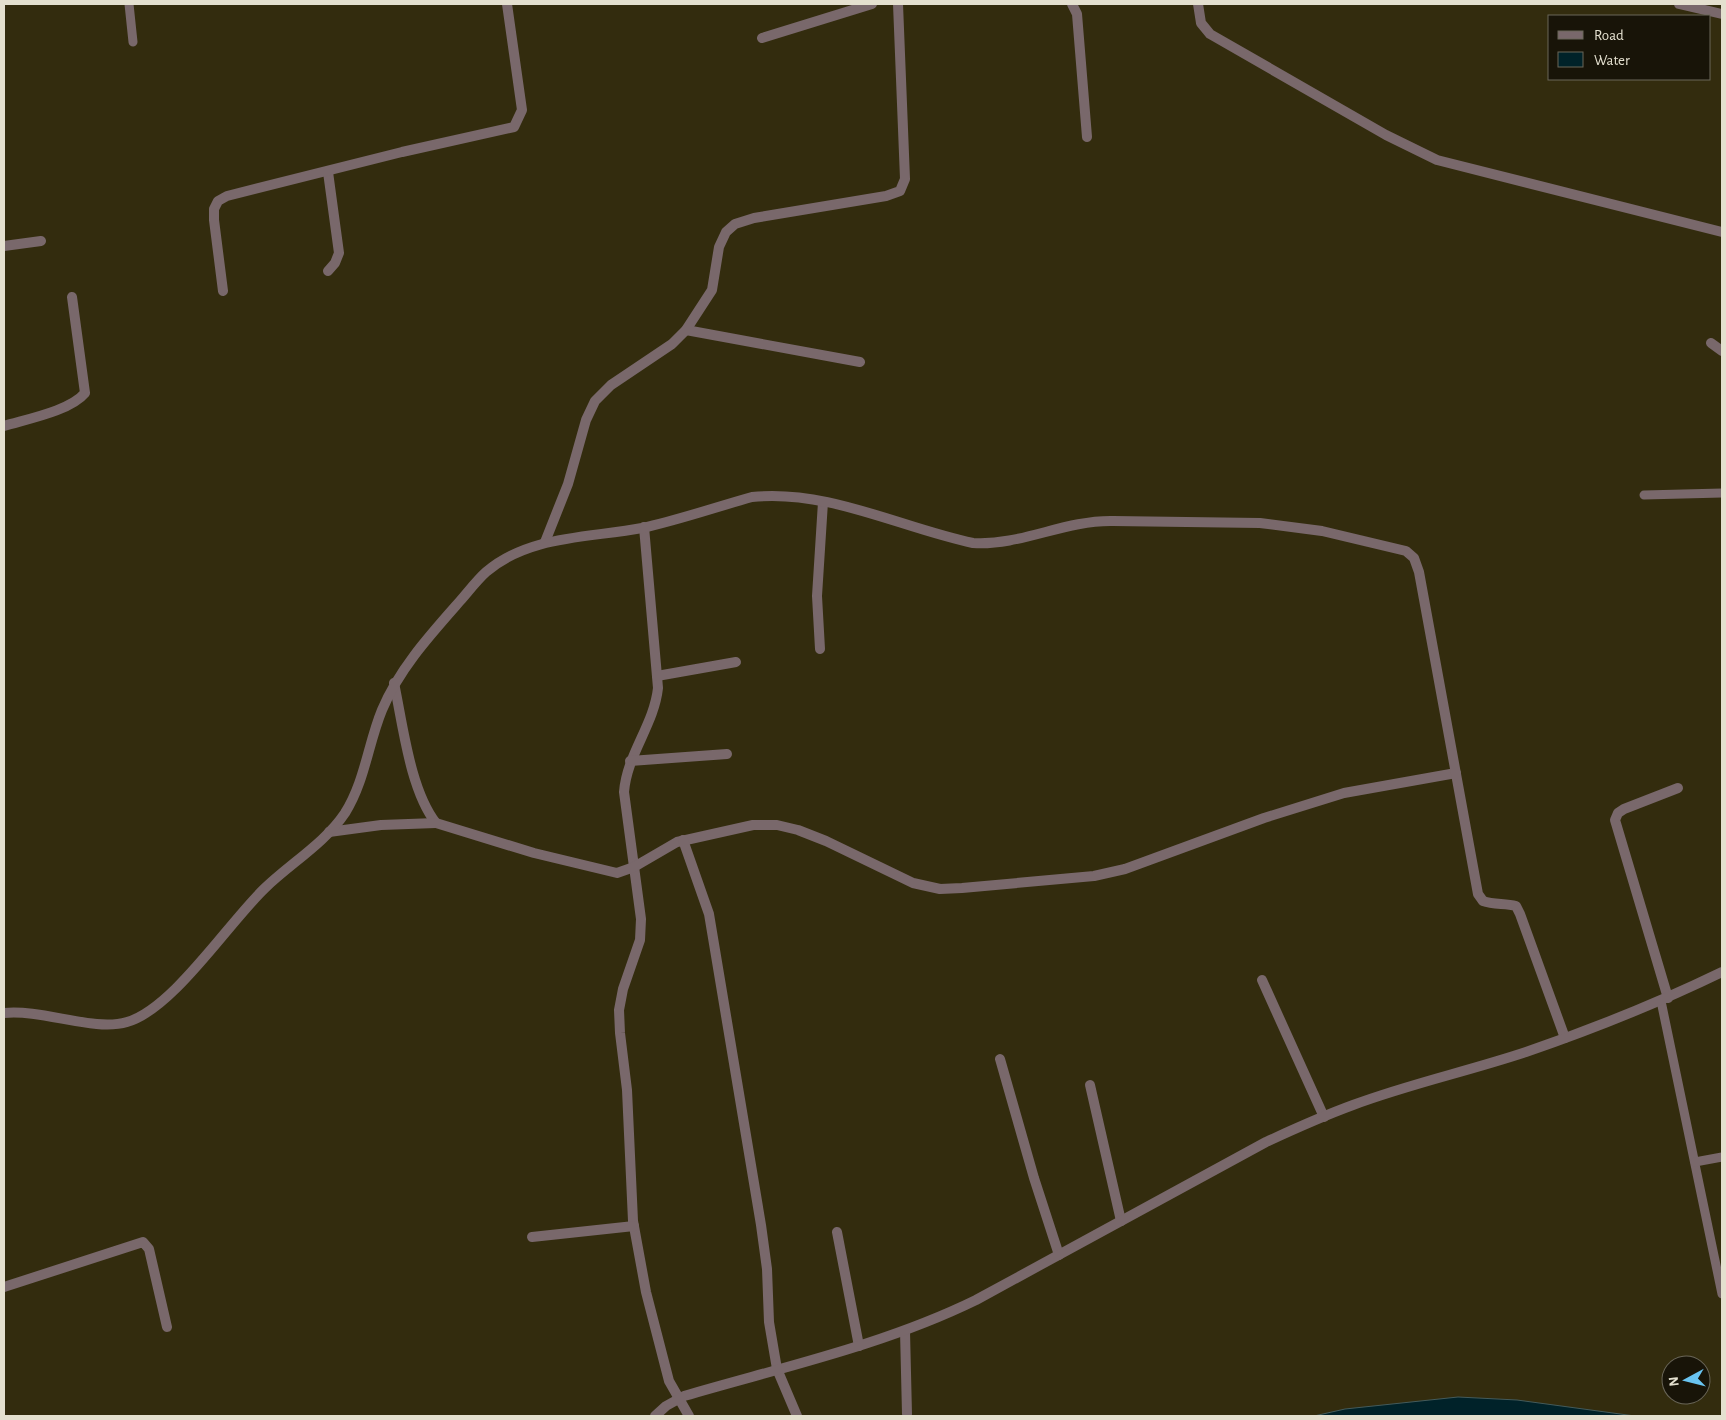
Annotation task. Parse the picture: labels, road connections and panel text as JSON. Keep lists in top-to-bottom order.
{
  "legend": ["Road", "Water"],
  "north": "left"
}
